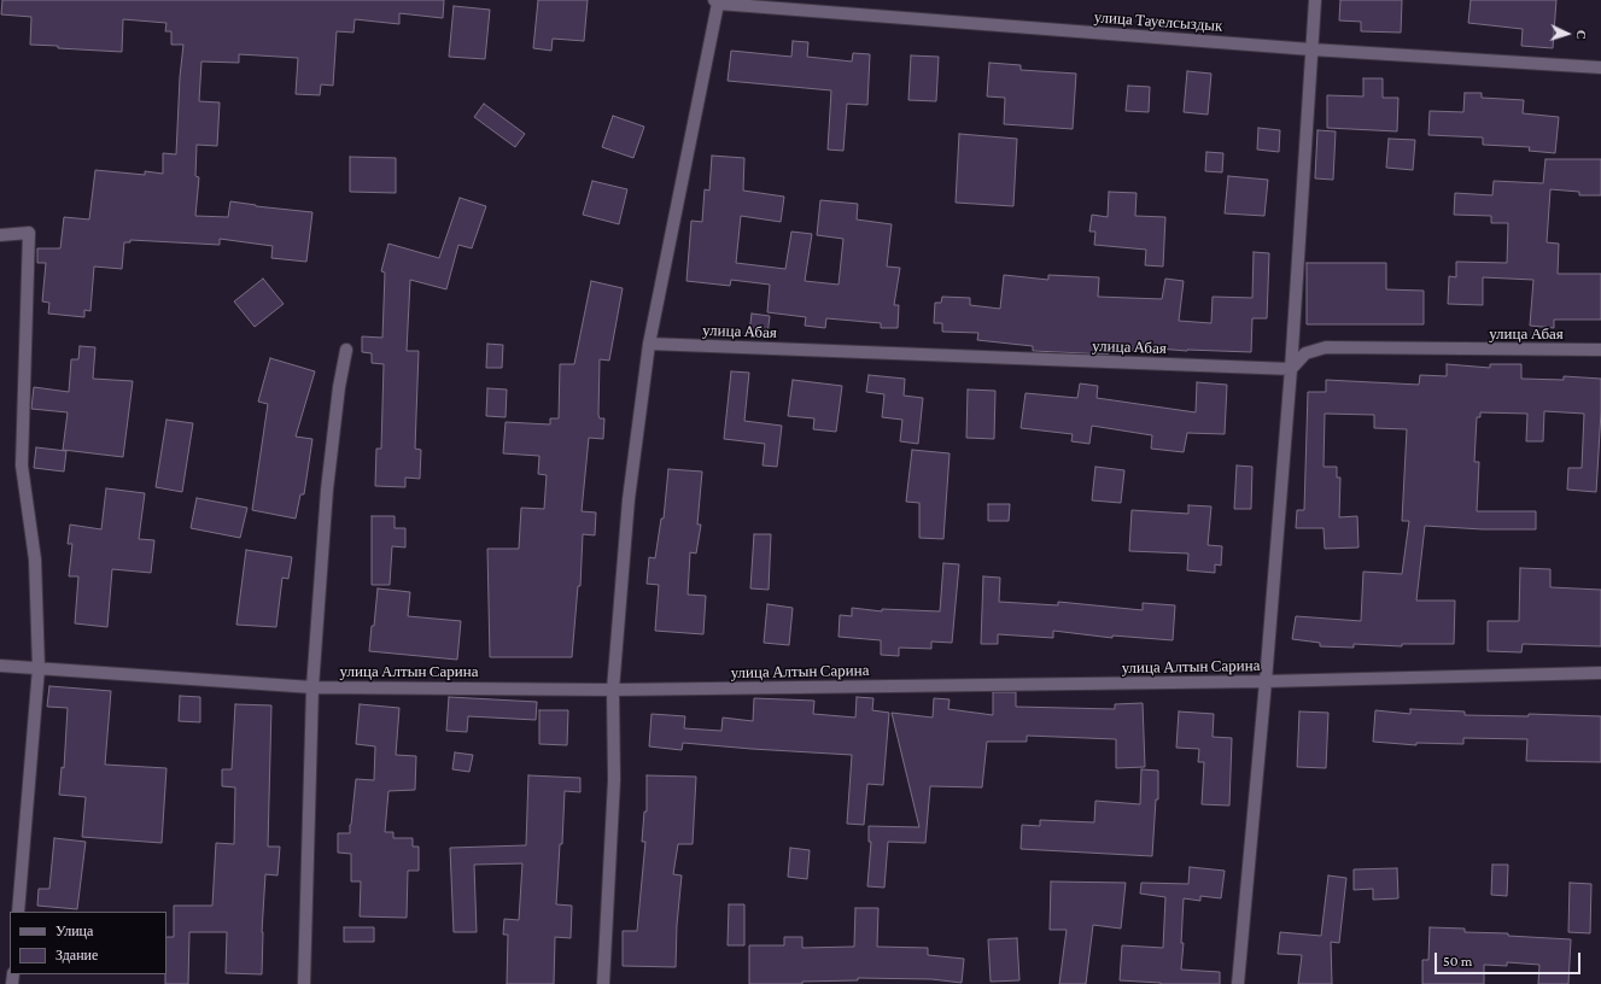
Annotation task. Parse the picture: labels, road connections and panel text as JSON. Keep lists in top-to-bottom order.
{
  "streets": {
    "street": ["улица Тауелсыздык", "улица Абая", "улица Алтын Сарина"]
  },
  "legend": ["Улица", "Здание"],
  "scale_bar": "50 m",
  "north": "right"
}
